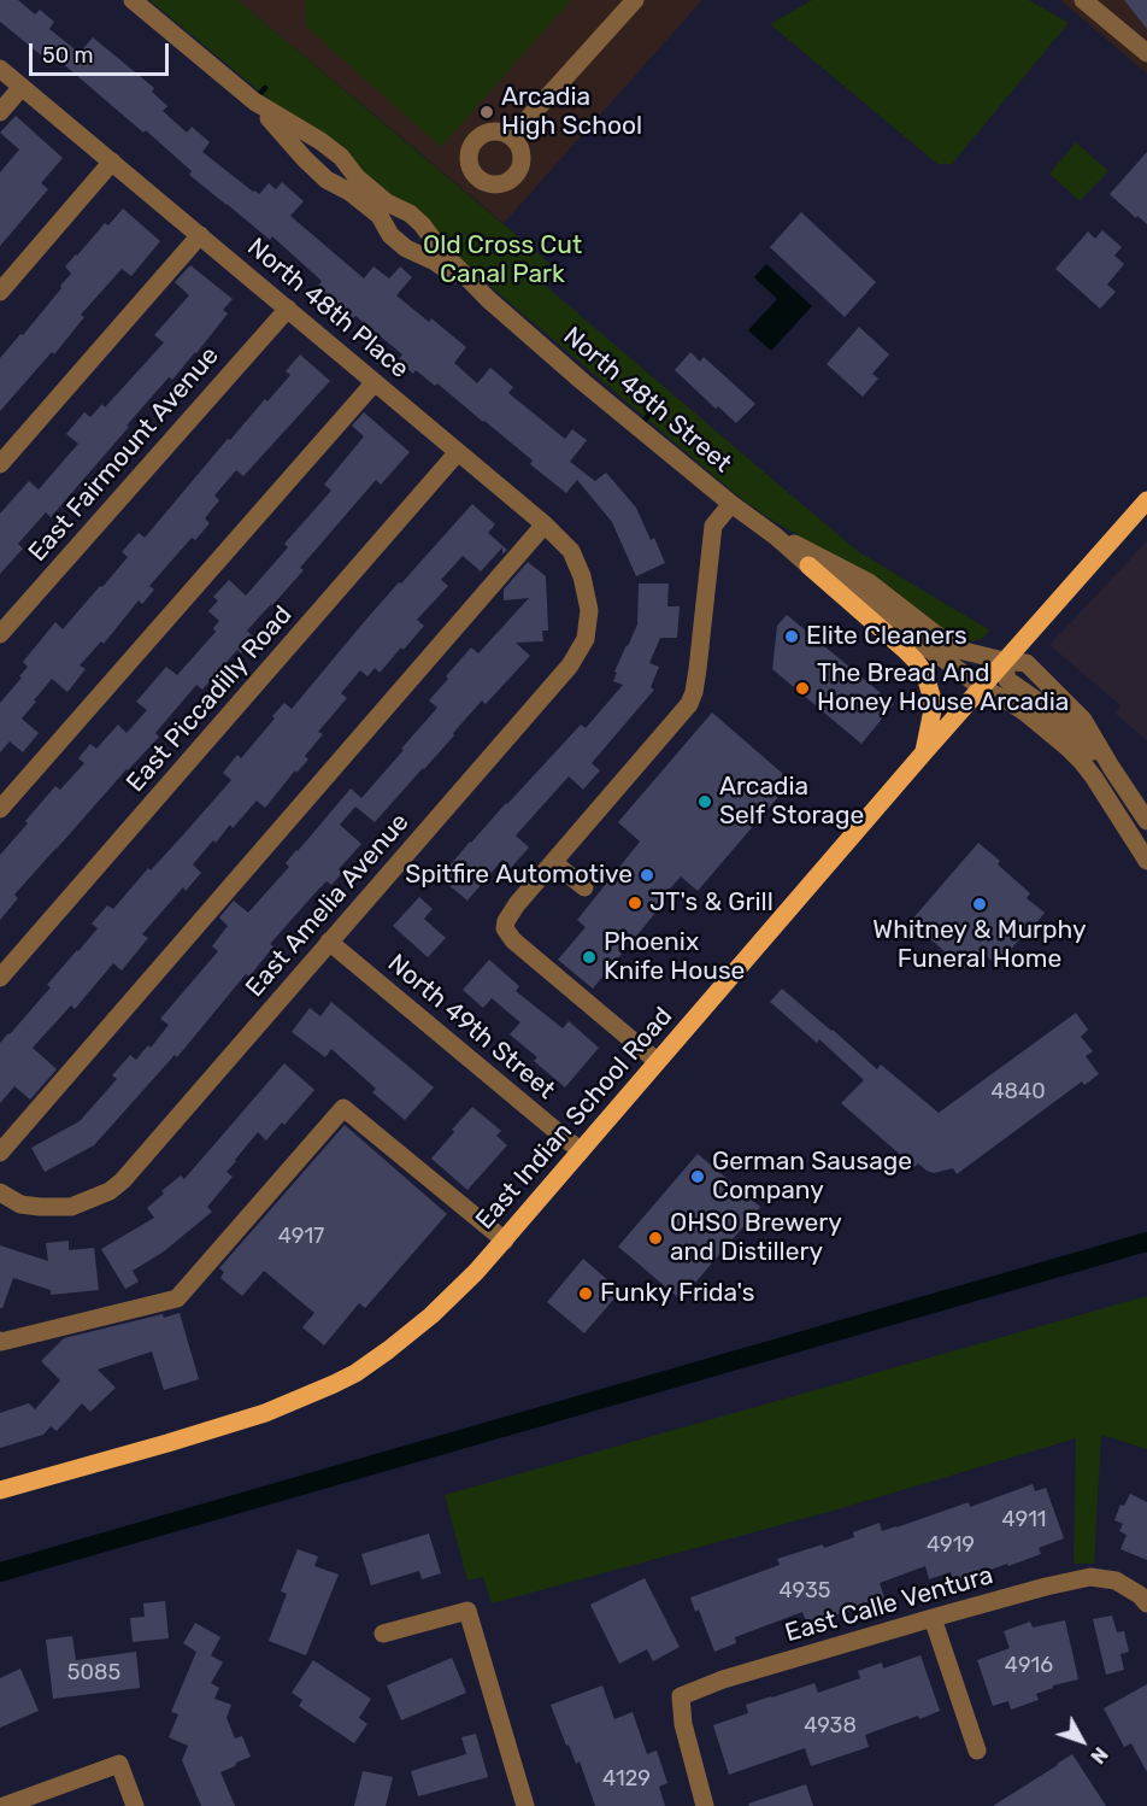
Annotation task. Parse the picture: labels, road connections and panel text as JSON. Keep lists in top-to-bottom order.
{
  "streets": {
    "main road": ["East Indian School Road"],
    "street": [
      "North 48th Place",
      "North 48th Street",
      "East Fairmount Avenue",
      "East Piccadilly Road",
      "East Amelia Avenue",
      "North 49th Street",
      "East Calle Ventura"
    ]
  },
  "crossings": [
    ["North 48th Place", "East Fairmount Avenue"],
    ["North 48th Place", "East Piccadilly Road"],
    ["North 48th Place", "East Amelia Avenue"],
    ["North 48th Street", "East Indian School Road"],
    ["East Amelia Avenue", "North 49th Street"],
    ["North 49th Street", "East Indian School Road"]
  ],
  "parks": ["Old Cross Cut Canal Park"],
  "places": [
    "Arcadia High School",
    "Elite Cleaners",
    "The Bread And Honey House Arcadia",
    "Arcadia Self Storage",
    "Spitfire Automotive",
    "JT's & Grill",
    "Whitney & Murphy Funeral Home",
    "Phoenix Knife House",
    "German Sausage Company",
    "OHSO Brewery and Distillery",
    "Funky Frida's"
  ],
  "house_numbers": [
    "4840",
    "4917",
    "4911",
    "4919",
    "4935",
    "4916",
    "5085",
    "4938",
    "4129"
  ],
  "scale_bar": "50 m",
  "north": "bottom right"
}
